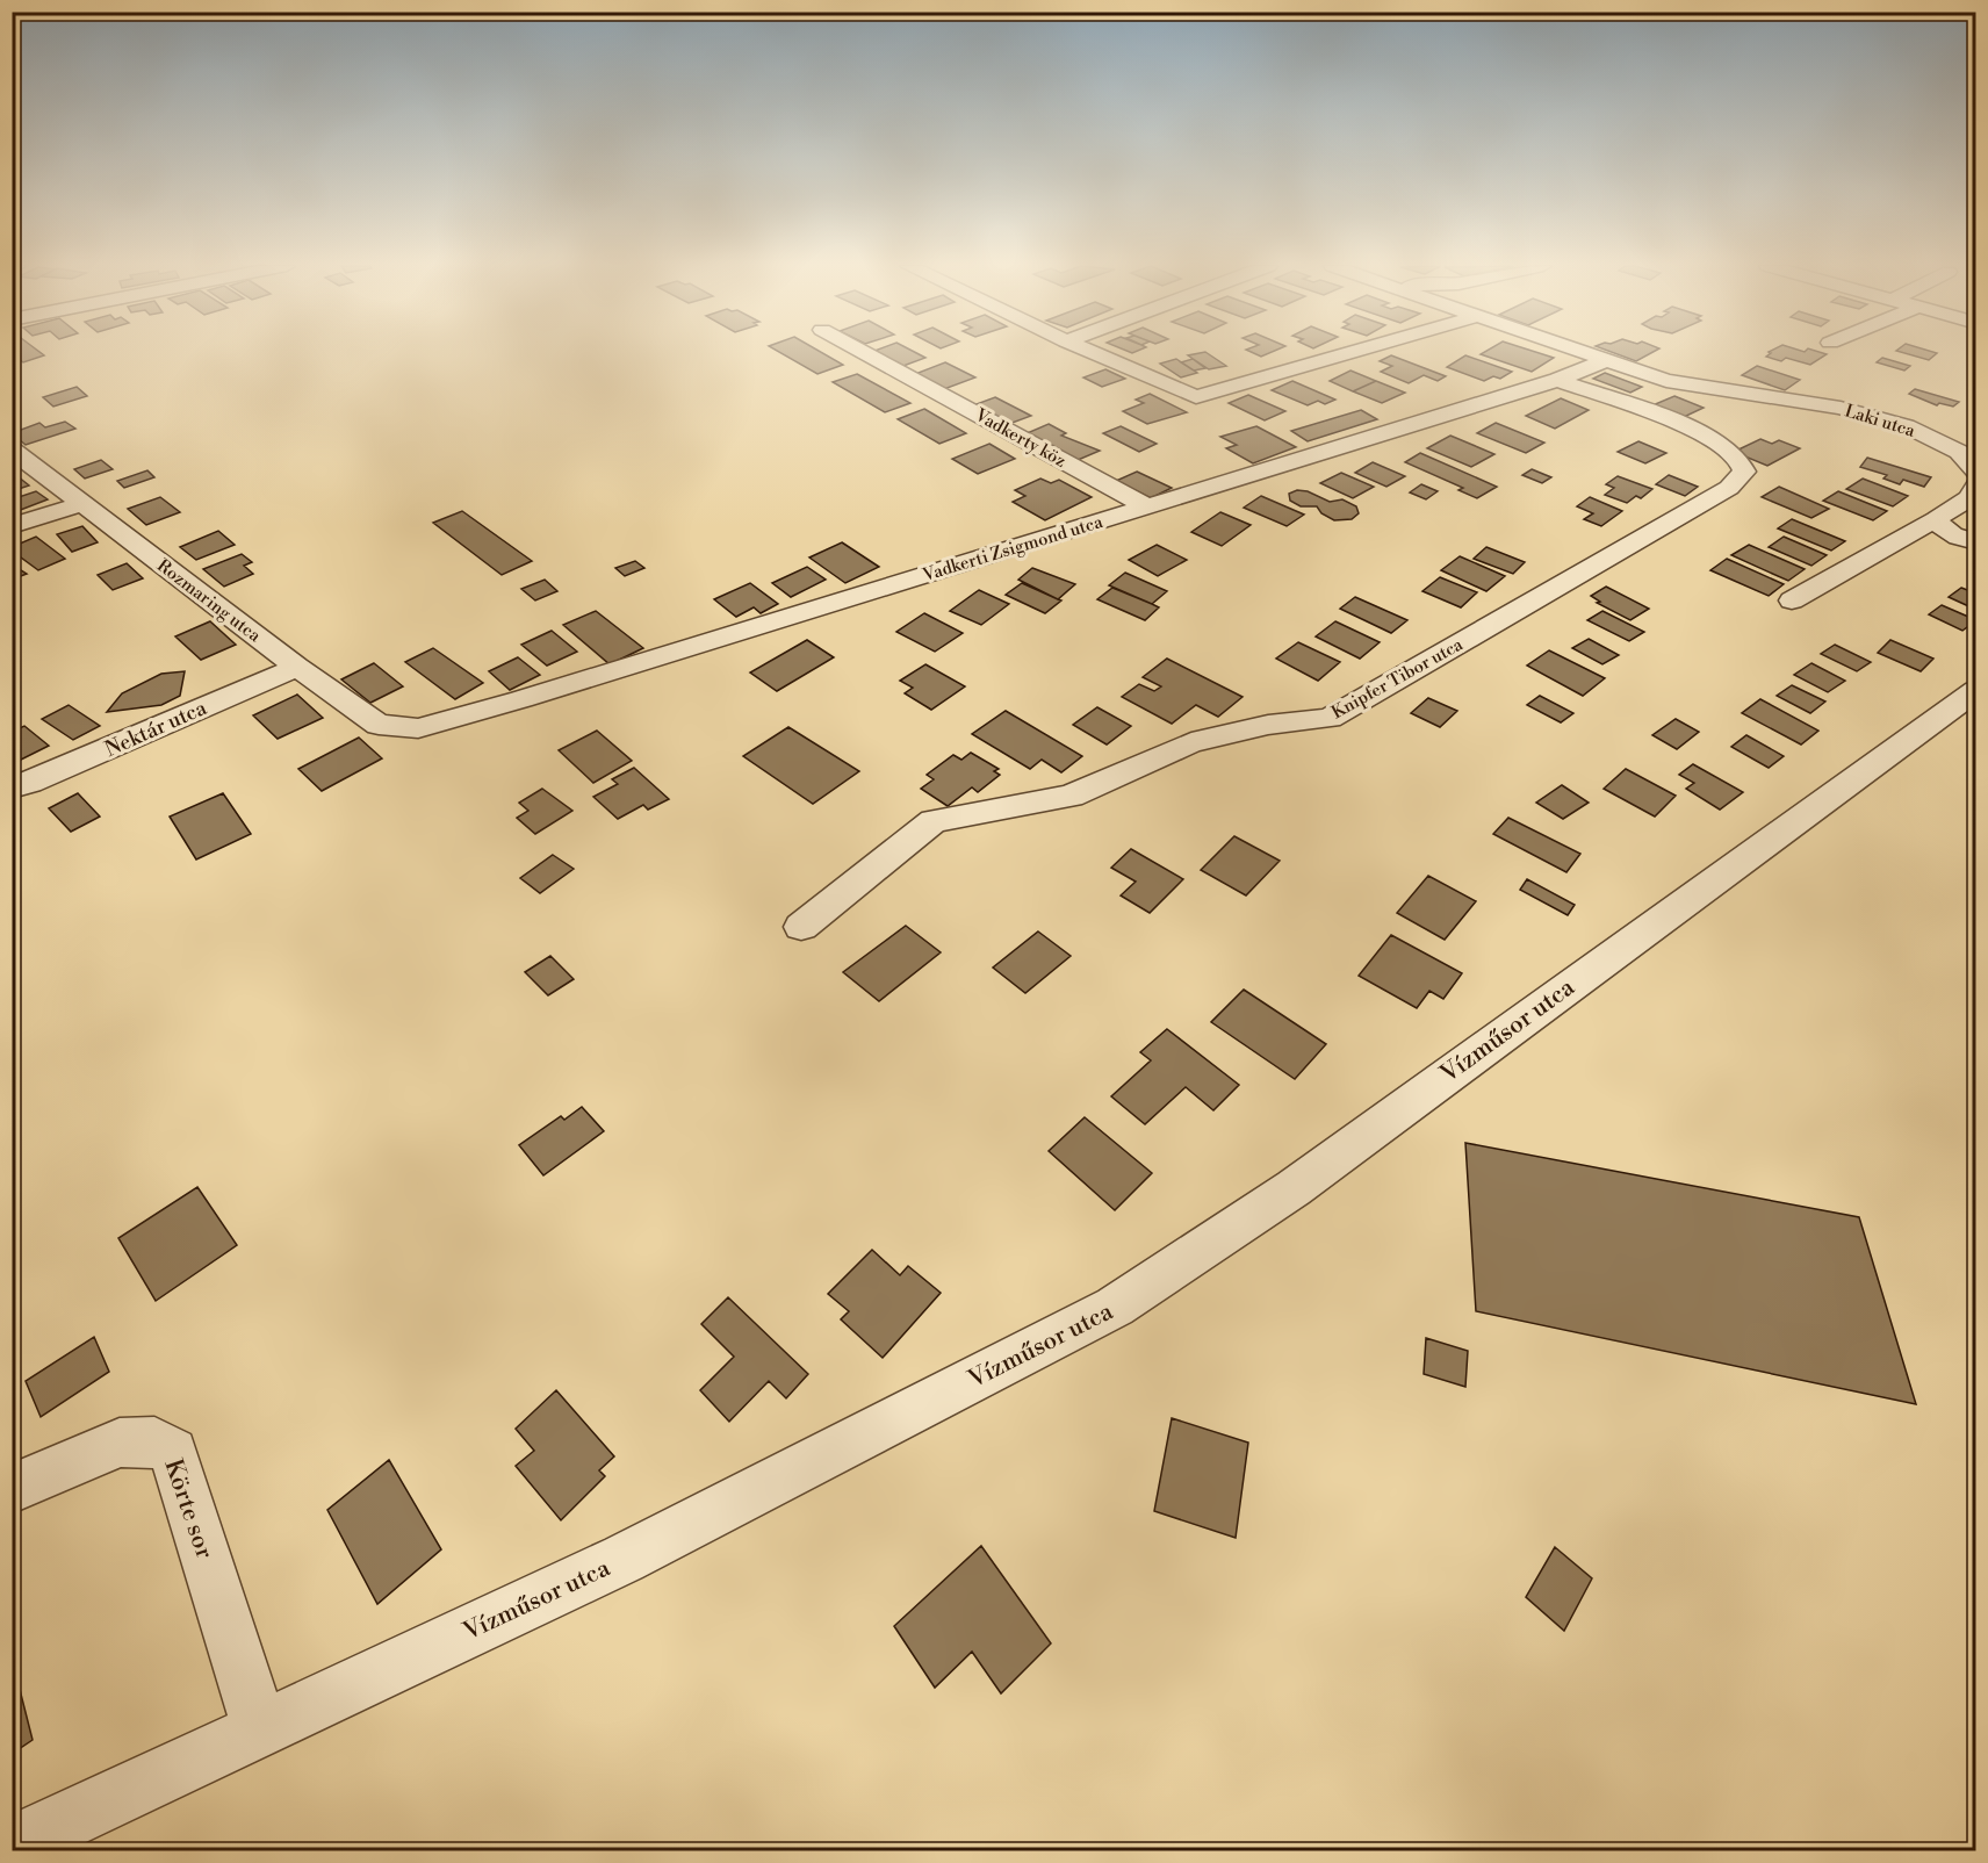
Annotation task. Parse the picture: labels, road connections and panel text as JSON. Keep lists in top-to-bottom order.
{
  "streets": {
    "street": [
      "Laki utca",
      "Vadkerty köz",
      "Vadkerti Zsigmond utca",
      "Rozmaring utca",
      "Knipfer Tibor utca",
      "Nektár utca",
      "Vízműsor utca",
      "Körte sor"
    ]
  },
  "crossings": [
    ["Laki utca", "Vadkerti Zsigmond utca"],
    ["Vadkerty köz", "Vadkerti Zsigmond utca"],
    ["Vadkerti Zsigmond utca", "Rozmaring utca"],
    ["Vadkerti Zsigmond utca", "Knipfer Tibor utca"],
    ["Rozmaring utca", "Nektár utca"],
    ["Vízműsor utca", "Körte sor"]
  ]
}
